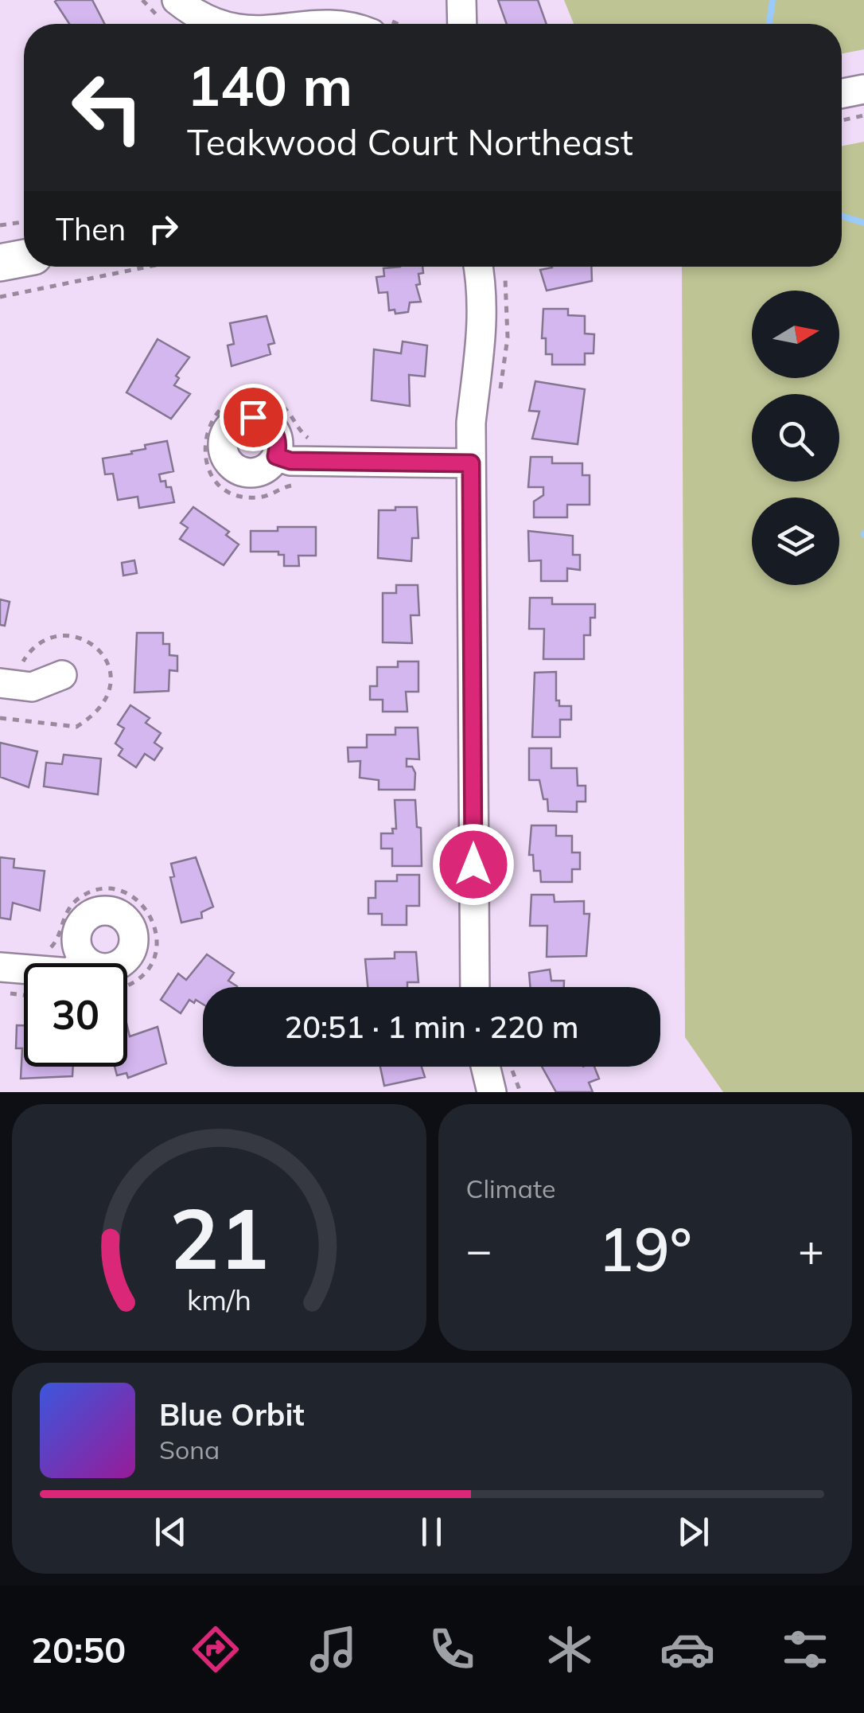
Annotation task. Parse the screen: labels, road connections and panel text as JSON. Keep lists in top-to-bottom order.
{
  "north": "right",
  "page": {
    "turn": ["140 m", "Teakwood Court Northeast"],
    "then": "Then",
    "limit": "30",
    "trip": "20:51 · 1 min · 220 m",
    "tile": "Climate",
    "heat": ["−", "19°", "+"],
    "song": ["Blue Orbit", "Sona"],
    "tabs": "20:50",
    "gauge": ["21", "km/h"]
  }
}
